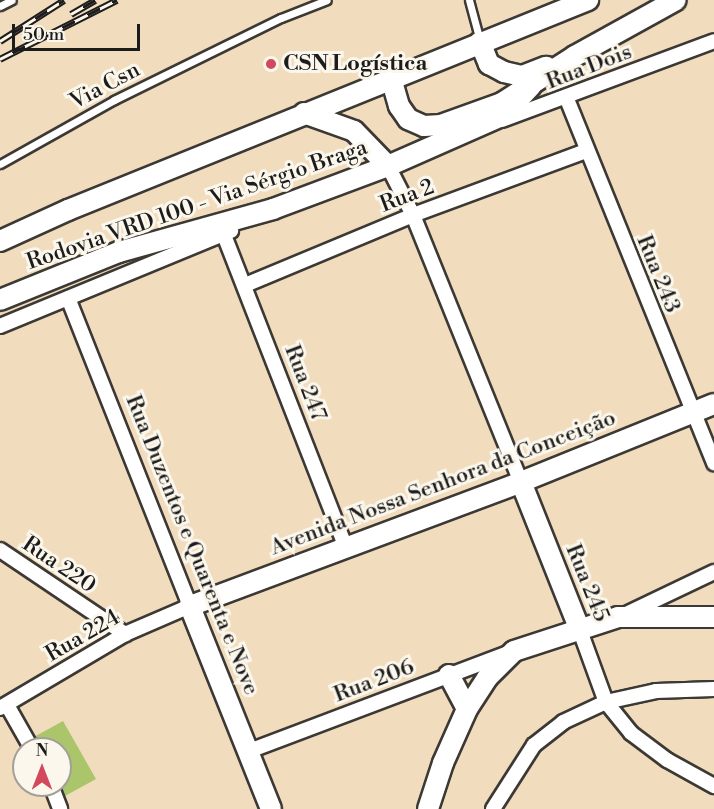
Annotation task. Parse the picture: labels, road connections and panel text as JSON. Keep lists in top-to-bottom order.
{
  "streets": {
    "main road": [
      "Rodovia VRD 100 - Via Sérgio Braga",
      "Avenida Nossa Senhora da Conceição",
      "Rua Duzentos e Quarenta e Nove",
      "Rua 245"
    ],
    "street": [
      "Rua Dois",
      "Rua 2",
      "Rua 243",
      "Rua 247",
      "Rua 220",
      "Rua 224",
      "Rua 206"
    ],
    "lane": ["Via Csn"]
  },
  "crossings": [
    ["Rua Dois", "Rodovia VRD 100 - Via Sérgio Braga"],
    ["Rua Dois", "Rua 243"],
    ["Rua 2", "Rua 243"],
    ["Rua 2", "Rua 247"],
    ["Rua 243", "Avenida Nossa Senhora da Conceição"],
    ["Rua 247", "Avenida Nossa Senhora da Conceição"],
    ["Avenida Nossa Senhora da Conceição", "Rua Duzentos e Quarenta e Nove"],
    ["Avenida Nossa Senhora da Conceição", "Rua 245"],
    ["Avenida Nossa Senhora da Conceição", "Rua 224"],
    ["Rua Duzentos e Quarenta e Nove", "Rua 224"],
    ["Rua Duzentos e Quarenta e Nove", "Rua 206"],
    ["Rua 220", "Rua 224"]
  ],
  "places": ["CSN Logística"],
  "scale_bar": "50 m",
  "north": "top"
}
